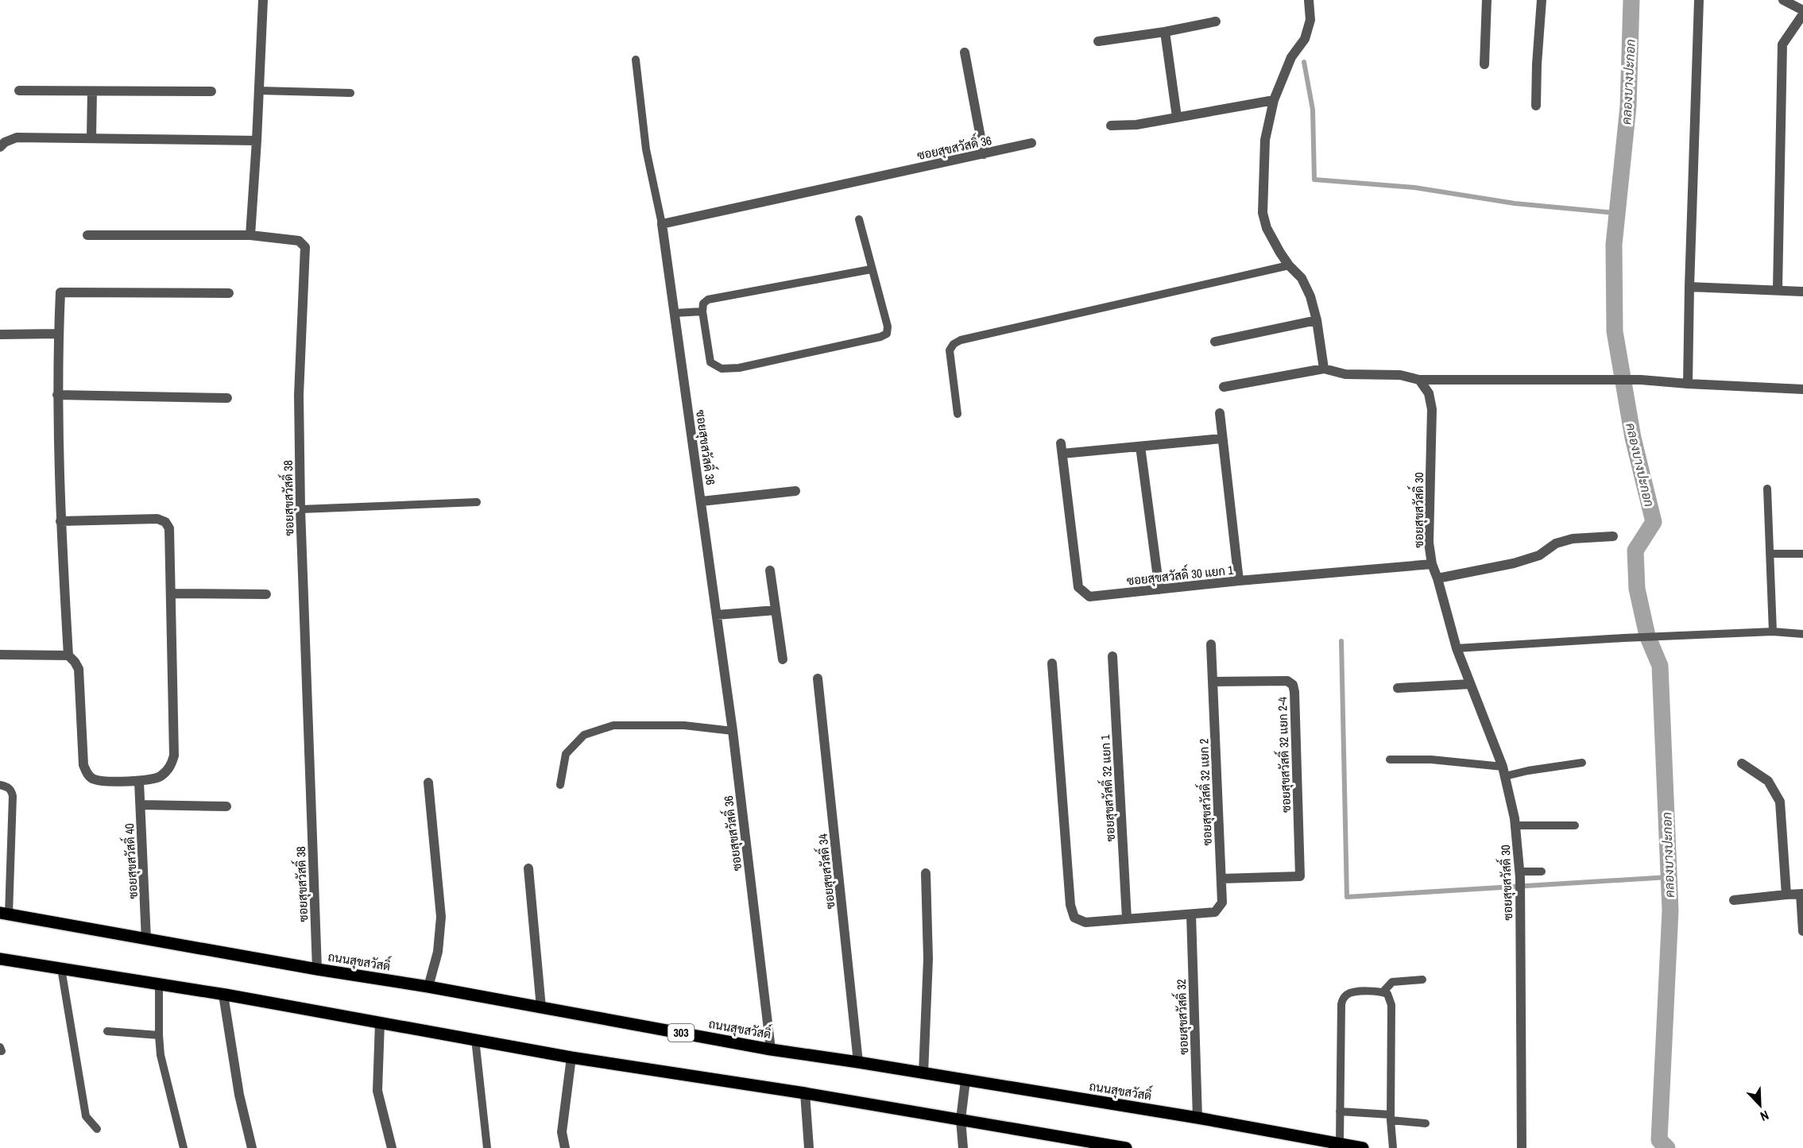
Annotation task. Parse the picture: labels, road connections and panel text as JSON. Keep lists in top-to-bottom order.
{
  "streets": {
    "main road": ["ถนนสุขสวัสดิ์", "303"],
    "street": [
      "ซอยสุขสวัสดิ์ 36",
      "ซอยสุขสวัสดิ์ 38",
      "ซอยสุขสวัสดิ์ 30",
      "ซอยสุขสวัสดิ์ 30 แยก 1",
      "ซอยสุขสวัสดิ์ 32 แยก 2-4",
      "ซอยสุขสวัสดิ์ 32 แยก 1",
      "ซอยสุขสวัสดิ์ 32 แยก 2",
      "ซอยสุขสวัสดิ์ 40",
      "ซอยสุขสวัสดิ์ 34",
      "ซอยสุขสวัสดิ์ 32"
    ]
  },
  "crossings": [
    ["ซอยสุขสวัสดิ์ 36", "ถนนสุขสวัสดิ์"],
    ["ซอยสุขสวัสดิ์ 38", "ถนนสุขสวัสดิ์"],
    ["ซอยสุขสวัสดิ์ 30", "ซอยสุขสวัสดิ์ 30 แยก 1"],
    ["ซอยสุขสวัสดิ์ 32 แยก 2-4", "ซอยสุขสวัสดิ์ 32 แยก 2"],
    ["ซอยสุขสวัสดิ์ 32 แยก 1", "ซอยสุขสวัสดิ์ 32 แยก 2"],
    ["ซอยสุขสวัสดิ์ 32 แยก 2", "ซอยสุขสวัสดิ์ 32"],
    ["ซอยสุขสวัสดิ์ 40", "ถนนสุขสวัสดิ์"],
    ["ซอยสุขสวัสดิ์ 34", "ถนนสุขสวัสดิ์"],
    ["ถนนสุขสวัสดิ์", "ซอยสุขสวัสดิ์ 32"]
  ],
  "water": ["คลองบางปะกอก"],
  "north": "bottom right"
}
